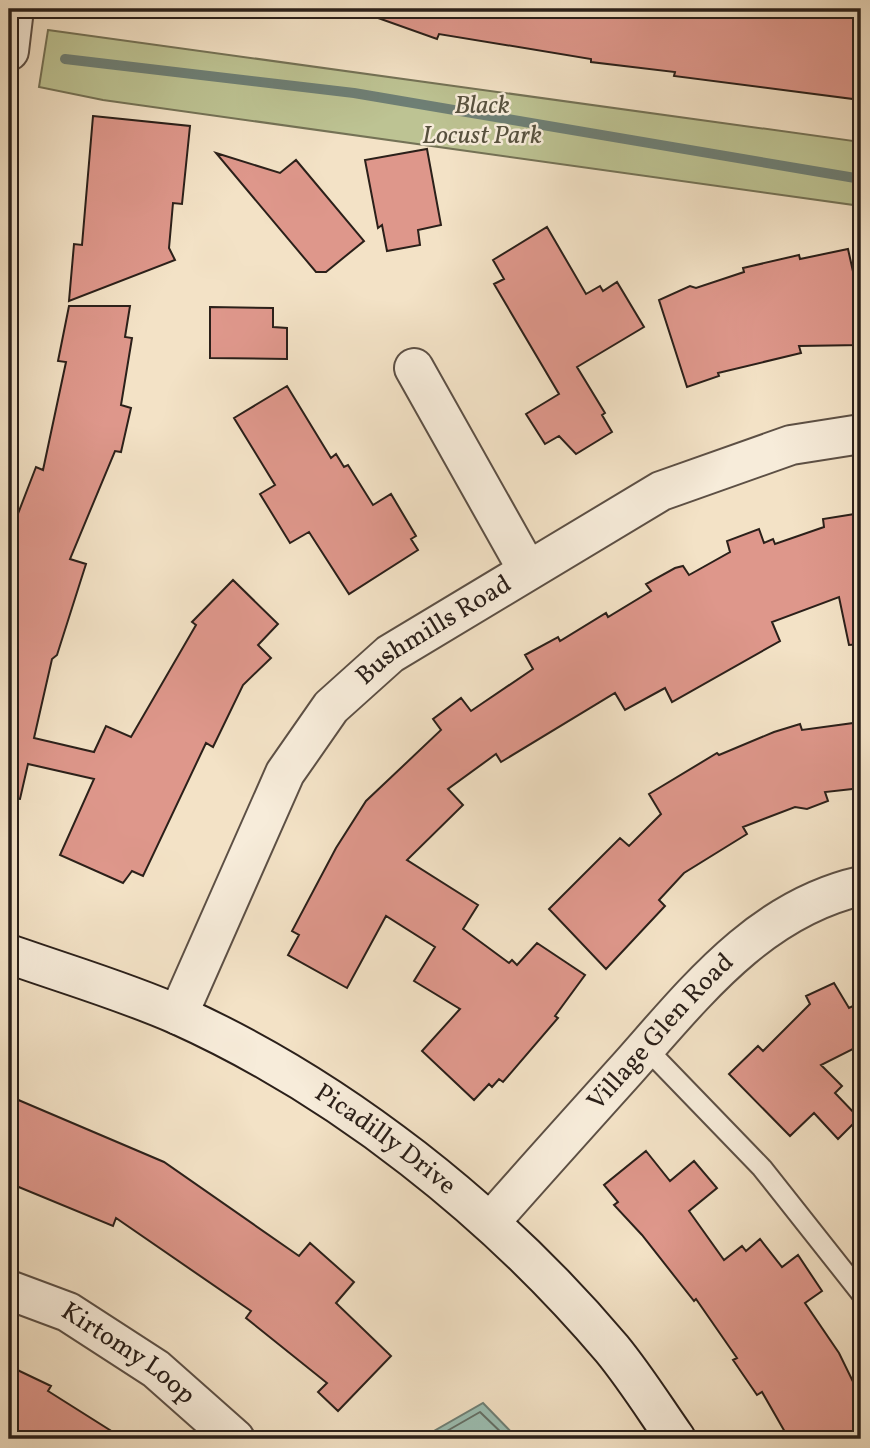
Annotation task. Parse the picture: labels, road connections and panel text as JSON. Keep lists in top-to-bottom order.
{
  "streets": {
    "street": [
      "Bushmills Road",
      "Village Glen Road",
      "Picadilly Drive",
      "Kirtomy Loop"
    ]
  },
  "crossings": [
    ["Bushmills Road", "Picadilly Drive"],
    ["Village Glen Road", "Picadilly Drive"]
  ],
  "parks": ["Black Locust Park"]
}
